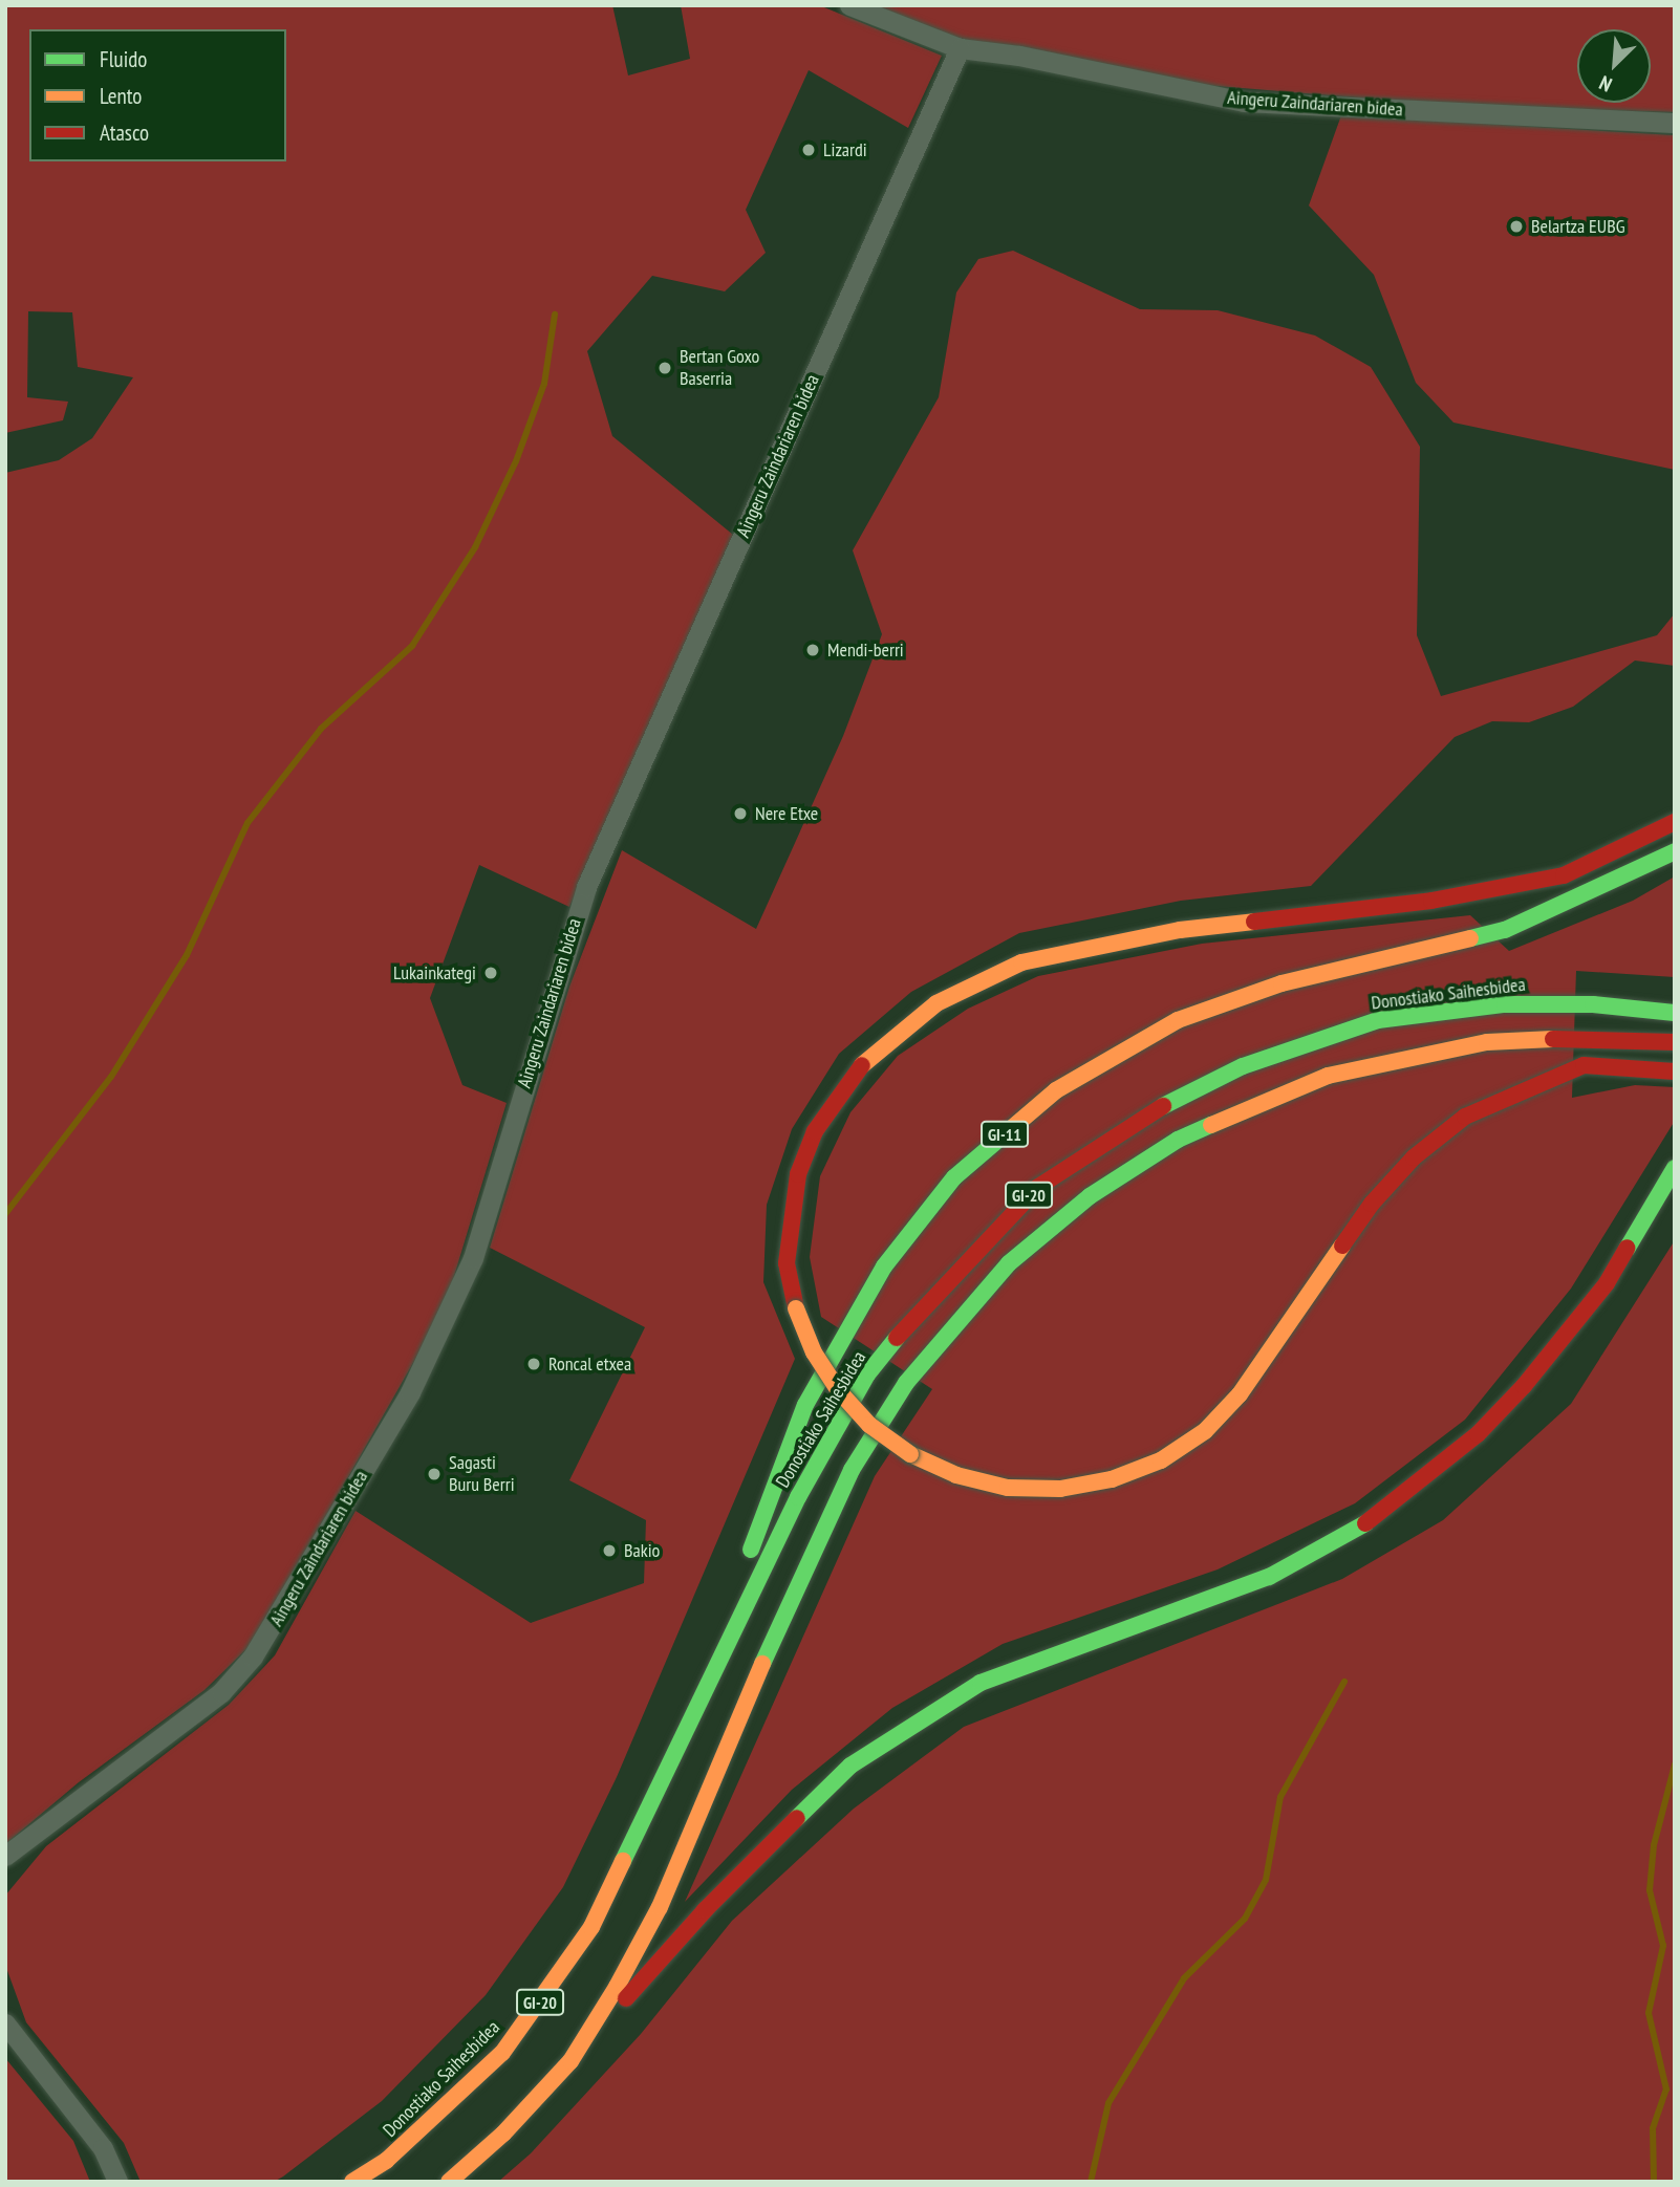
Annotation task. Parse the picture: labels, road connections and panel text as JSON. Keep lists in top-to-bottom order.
{
  "streets": {
    "highway": ["Donostiako Saihesbidea", "GI-11", "GI-20"],
    "street": ["Aingeru Zaindariaren bidea"]
  },
  "crossings": [
    ["Donostiako Saihesbidea", "GI-11"]
  ],
  "places": [
    "Lizardi",
    "Belartza EUBG",
    "Bertan Goxo Baserria",
    "Mendi-berri",
    "Nere Etxe",
    "Lukainkategi",
    "Roncal etxea",
    "Sagasti Buru Berri",
    "Bakio"
  ],
  "legend": ["Fluido", "Lento", "Atasco"],
  "north": "bottom left"
}
